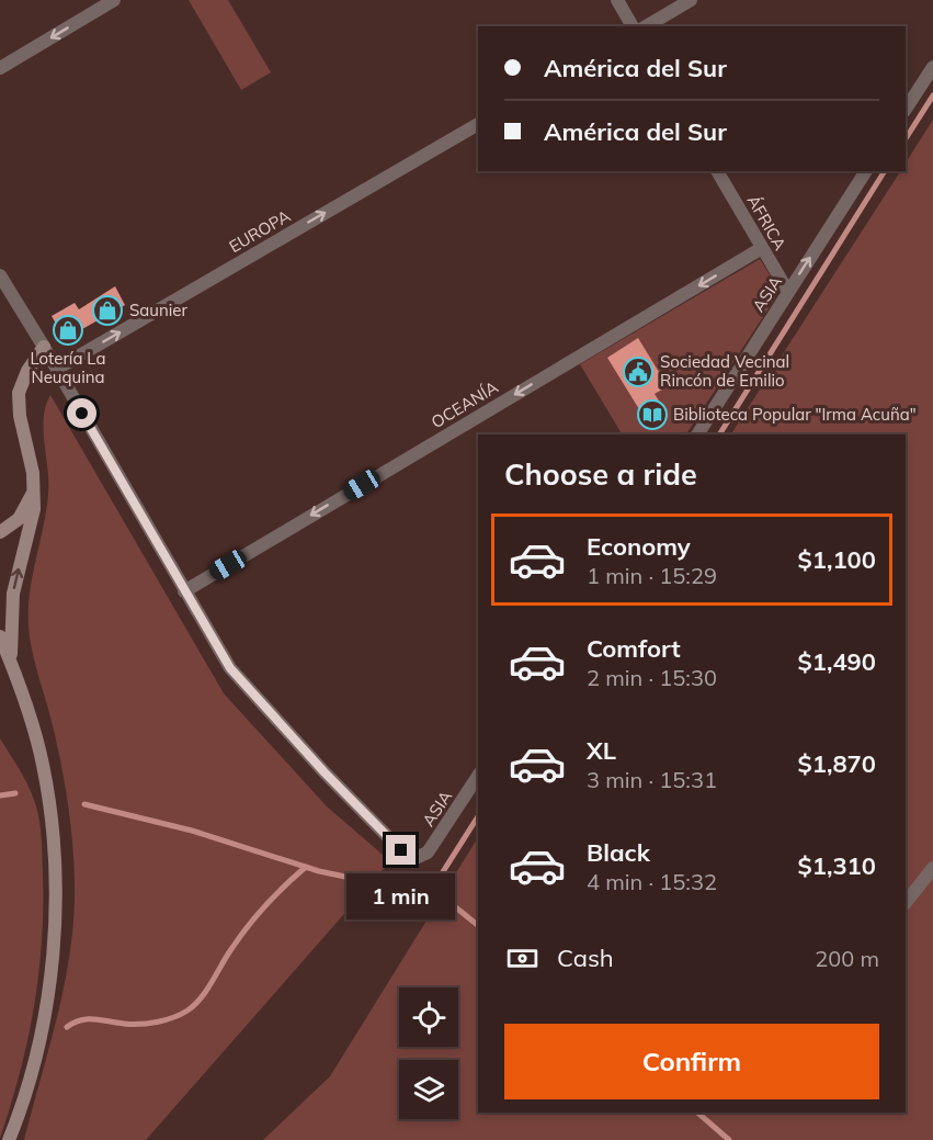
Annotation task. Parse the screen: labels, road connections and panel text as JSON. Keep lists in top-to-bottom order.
{
  "streets": {
    "street": [
      "ÁFRICA",
      "EUROPA",
      "ASIA",
      "OCEANÍA"
    ]
  },
  "crossings": [
    ["ÁFRICA", "ASIA"],
    ["ÁFRICA", "OCEANÍA"],
    ["ASIA", "OCEANÍA"]
  ],
  "one_way": ["EUROPA", "OCEANÍA"],
  "places": {
    "shop": ["Saunier", "Lotería La Neuquina"],
    "public building": ["Sociedad Vecinal Rincón de Emilio"],
    "library": ["Biblioteca Popular \"Irma Acuña\""]
  },
  "page": {
    "banner": ["América del Sur", "América del Sur"],
    "heading": "Choose a ride",
    "list": [
      {
        "name": "Economy",
        "note": "1 min · 15:29",
        "value": "$1,100"
      },
      {
        "name": "Comfort",
        "note": "2 min · 15:30",
        "value": "$1,490"
      },
      {
        "name": "XL",
        "note": "3 min · 15:31",
        "value": "$1,870"
      },
      {
        "name": "Black",
        "note": "4 min · 15:32",
        "value": "$1,310"
      }
    ],
    "bubble": "1 min",
    "pay": ["Cash", "200 m"],
    "buttons": "Confirm"
  }
}
